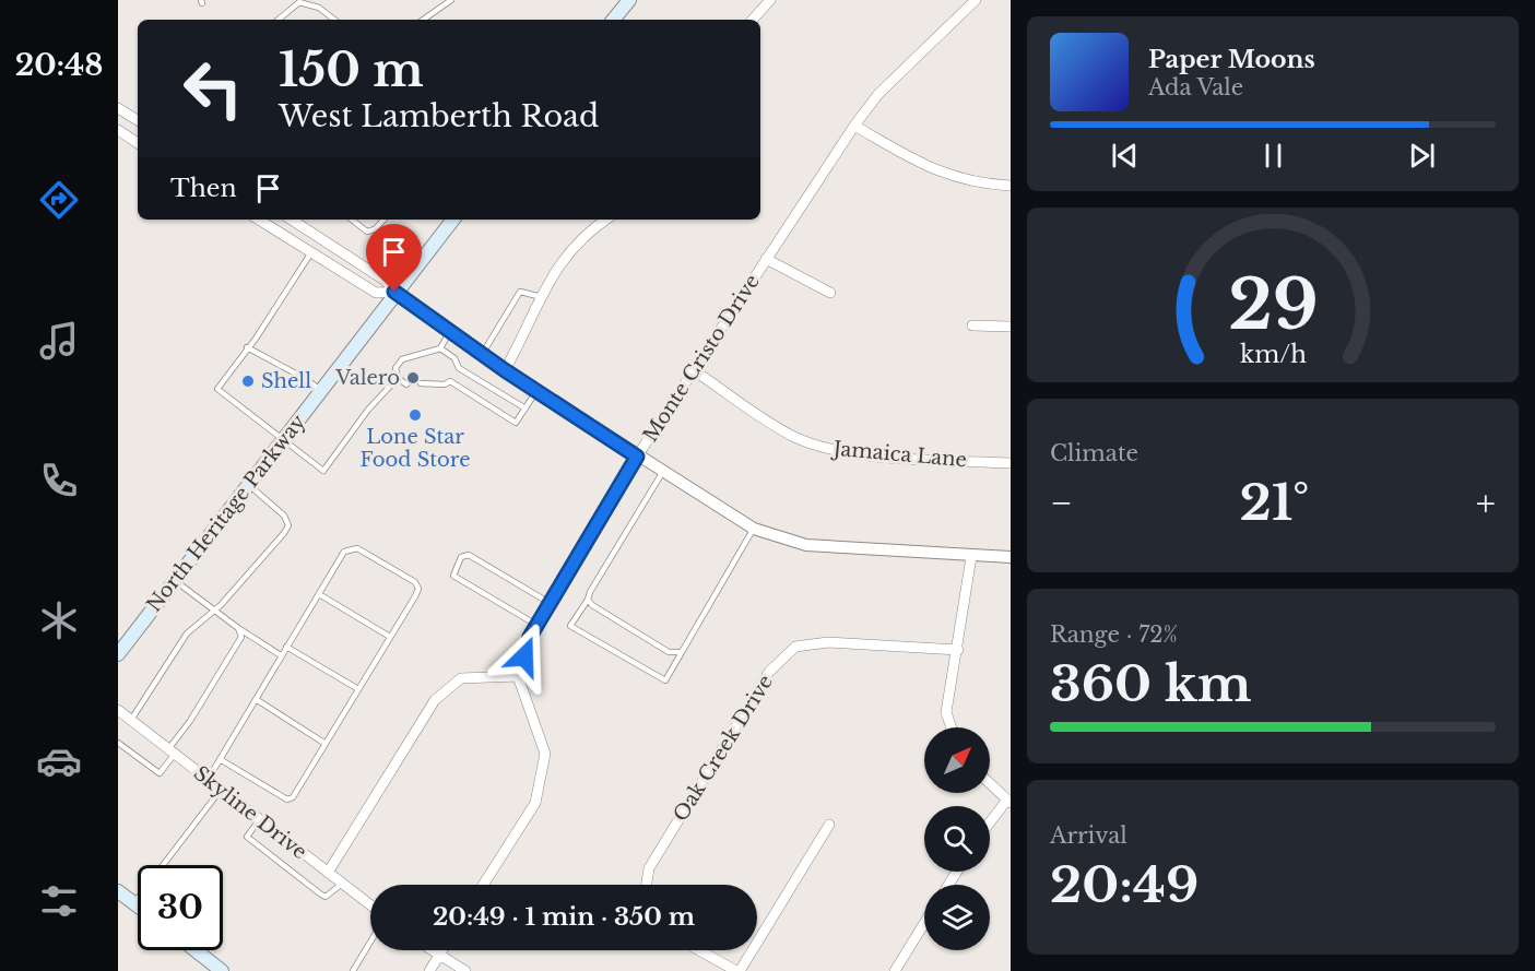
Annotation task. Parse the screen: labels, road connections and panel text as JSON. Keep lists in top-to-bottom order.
{
  "streets": {
    "main road": ["North Heritage Parkway"],
    "street": [
      "Monte Cristo Drive",
      "Jamaica Lane",
      "Oak Creek Drive",
      "Skyline Drive"
    ]
  },
  "crossings": [
    ["Monte Cristo Drive", "Jamaica Lane"]
  ],
  "places": ["Valero", "Shell", "Lone Star Food Store"],
  "north": "top right",
  "page": {
    "tabs": "20:48",
    "turn": ["150 m", "West Lamberth Road"],
    "song": ["Paper Moons", "Ada Vale"],
    "then": "Then",
    "tile": [
      "Climate",
      ["Range · 72%", "360 km"],
      ["Arrival", "20:49"]
    ],
    "heat": ["−", "21°", "+"],
    "limit": "30",
    "trip": "20:49 · 1 min · 350 m",
    "gauge": ["29", "km/h"]
  }
}
